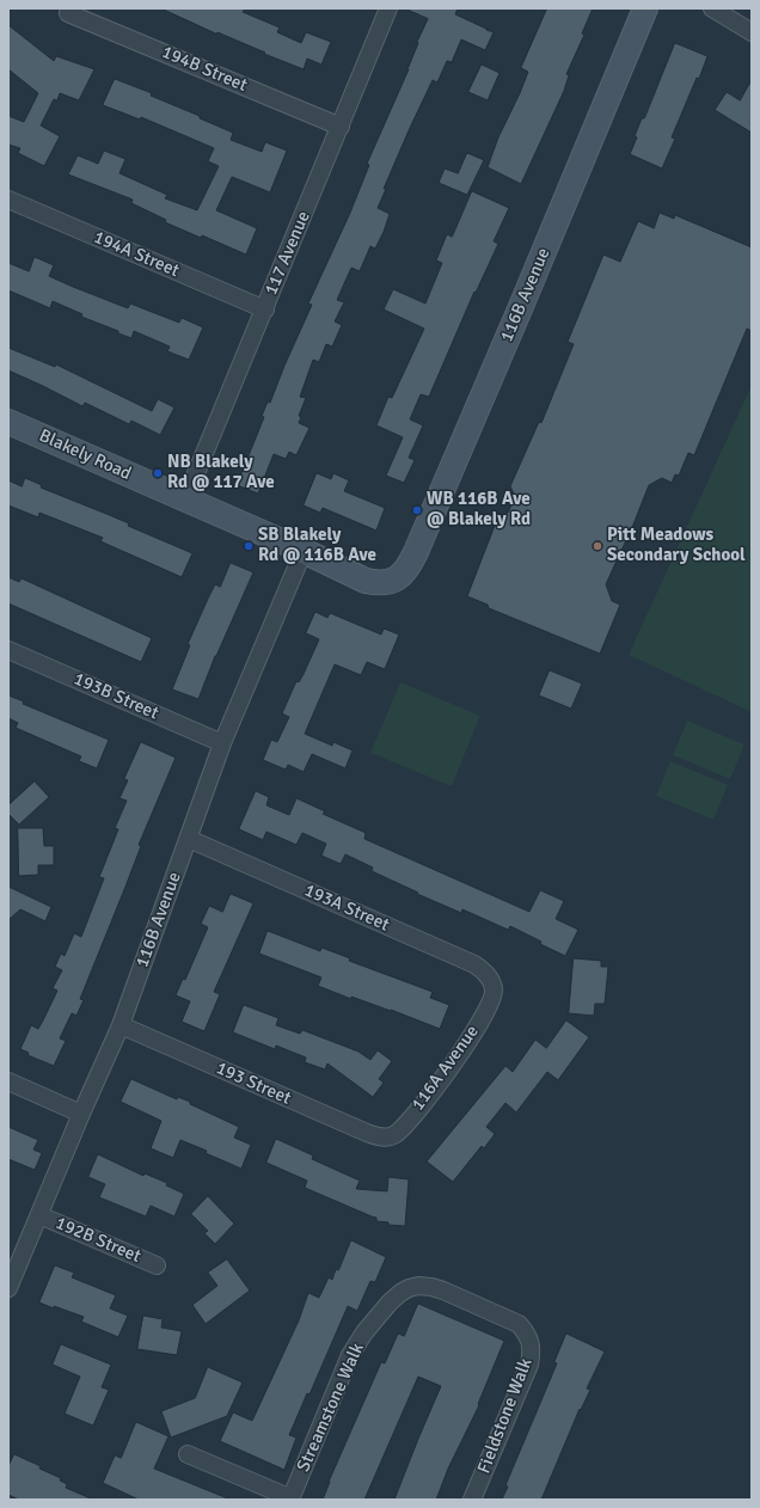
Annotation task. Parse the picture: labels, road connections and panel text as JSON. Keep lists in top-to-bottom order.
{
  "streets": {
    "street": [
      "194B Street",
      "117 Avenue",
      "194A Street",
      "116B Avenue",
      "Blakely Road",
      "193B Street",
      "193A Street",
      "116A Avenue",
      "193 Street",
      "192B Street",
      "Streamstone Walk",
      "Fieldstone Walk"
    ]
  },
  "crossings": [
    ["194B Street", "117 Avenue"],
    ["117 Avenue", "194A Street"],
    ["117 Avenue", "Blakely Road"],
    ["116B Avenue", "Blakely Road"],
    ["116B Avenue", "193B Street"],
    ["116B Avenue", "193A Street"],
    ["116B Avenue", "193 Street"],
    ["116B Avenue", "192B Street"],
    ["193A Street", "116A Avenue"],
    ["116A Avenue", "193 Street"],
    ["Streamstone Walk", "Fieldstone Walk"]
  ],
  "places": [
    "NB Blakely Rd @ 117 Ave",
    "WB 116B Ave @ Blakely Rd",
    "SB Blakely Rd @ 116B Ave",
    "Pitt Meadows Secondary School"
  ]
}
